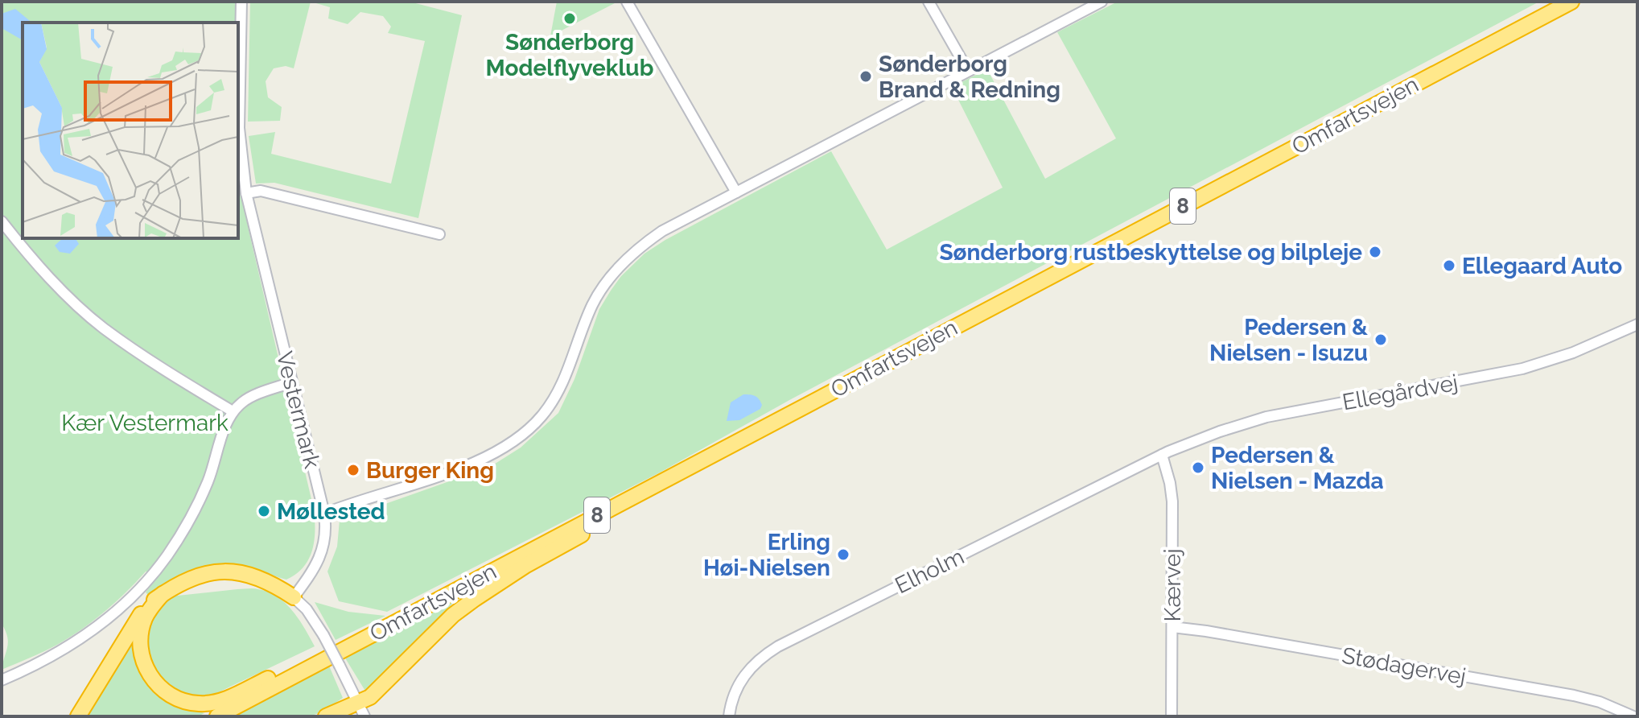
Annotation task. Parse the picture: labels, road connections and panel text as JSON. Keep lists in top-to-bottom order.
{
  "streets": {
    "highway": ["Omfartsvejen", "8"],
    "street": [
      "Ellegårdvej",
      "Vestermark",
      "Elholm",
      "Kærvej",
      "Stødagervej"
    ]
  },
  "crossings": [
    ["Ellegårdvej", "Elholm"],
    ["Ellegårdvej", "Kærvej"],
    ["Elholm", "Kærvej"],
    ["Kærvej", "Stødagervej"]
  ],
  "parks": ["Kær Vestermark"],
  "places": [
    "Sønderborg Modelflyveklub",
    "Sønderborg Brand & Redning",
    "Sønderborg rustbeskyttelse og bilpleje",
    "Ellegaard Auto",
    "Pedersen & Nielsen - Isuzu",
    "Pedersen & Nielsen - Mazda",
    "Burger King",
    "Møllested",
    "Erling Høi-Nielsen"
  ]
}
